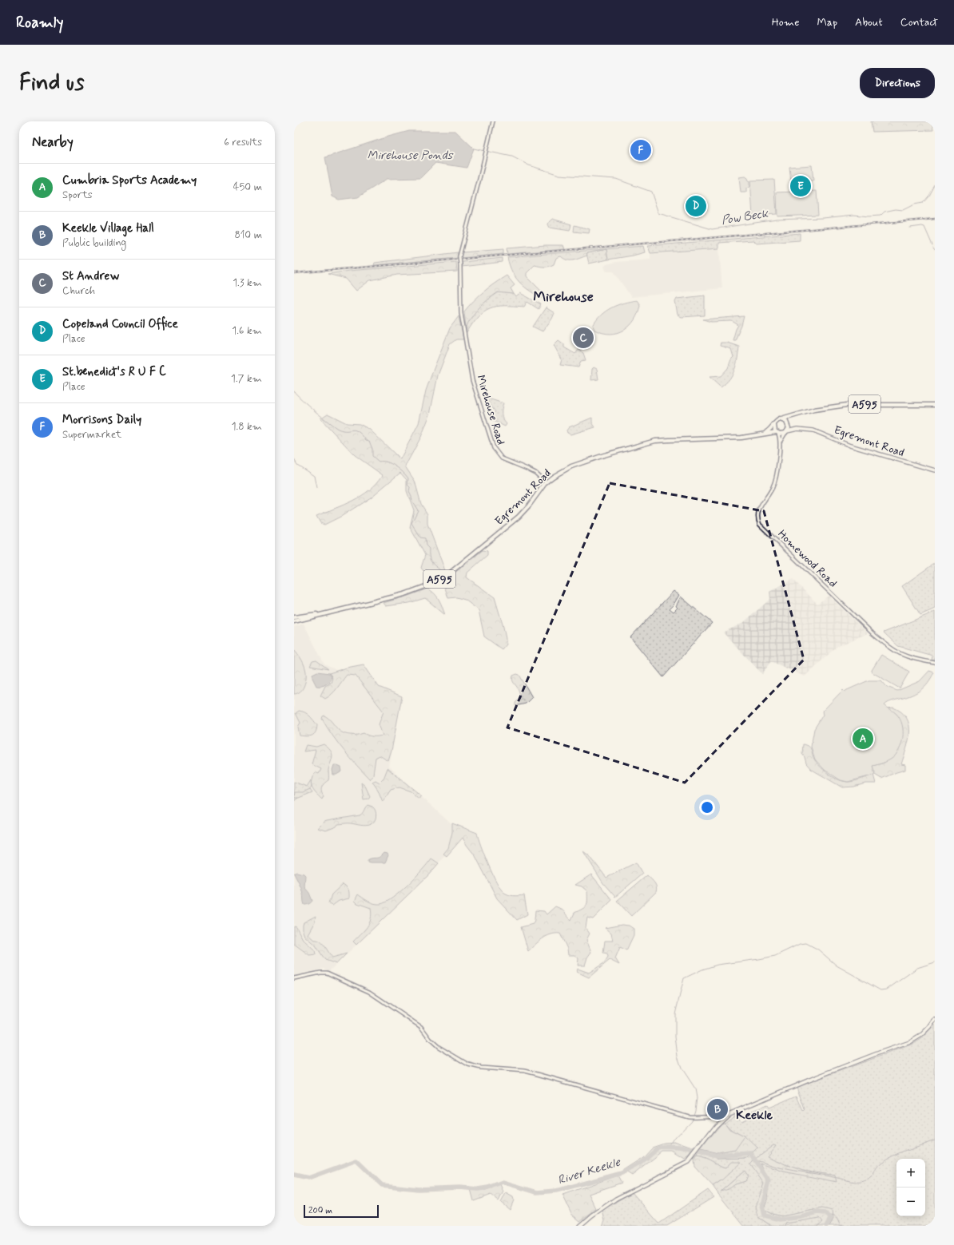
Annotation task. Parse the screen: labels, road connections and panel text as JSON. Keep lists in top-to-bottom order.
{
  "streets": {
    "highway": ["A595", "Egremont Road"],
    "street": ["Mirehouse Road", "Homewood Road"]
  },
  "crossings": [
    ["A595", "Egremont Road"],
    ["Mirehouse Road", "Egremont Road"]
  ],
  "districts": ["Mirehouse", "Keekle"],
  "water": ["Mirehouse Ponds", "Pow Beck", "River Keekle"],
  "scale_bar": "200 m",
  "page": {
    "header": "Roamly",
    "nav": [
      "Home",
      "Map",
      "About",
      "Contact"
    ],
    "buttons": "Directions",
    "title": "Find us",
    "heading": ["Nearby", "6 results"],
    "pins": [
      "F",
      "E",
      "D",
      "C",
      "A",
      "B"
    ],
    "list": [
      {
        "mark": "A",
        "name": "Cumbria Sports Academy",
        "note": "Sports",
        "value": "450 m"
      },
      {
        "mark": "B",
        "name": "Keekle Village Hall",
        "note": "Public building",
        "value": "810 m"
      },
      {
        "mark": "C",
        "name": "St Andrew",
        "note": "Church",
        "value": "1.3 km"
      },
      {
        "mark": "D",
        "name": "Copeland Council Office",
        "note": "Place",
        "value": "1.6 km"
      },
      {
        "mark": "E",
        "name": "St.benedict's R U F C",
        "note": "Place",
        "value": "1.7 km"
      },
      {
        "mark": "F",
        "name": "Morrisons Daily",
        "note": "Supermarket",
        "value": "1.8 km"
      }
    ],
    "map_buttons": ["+", "−"],
    "scale": "200 m"
  }
}
